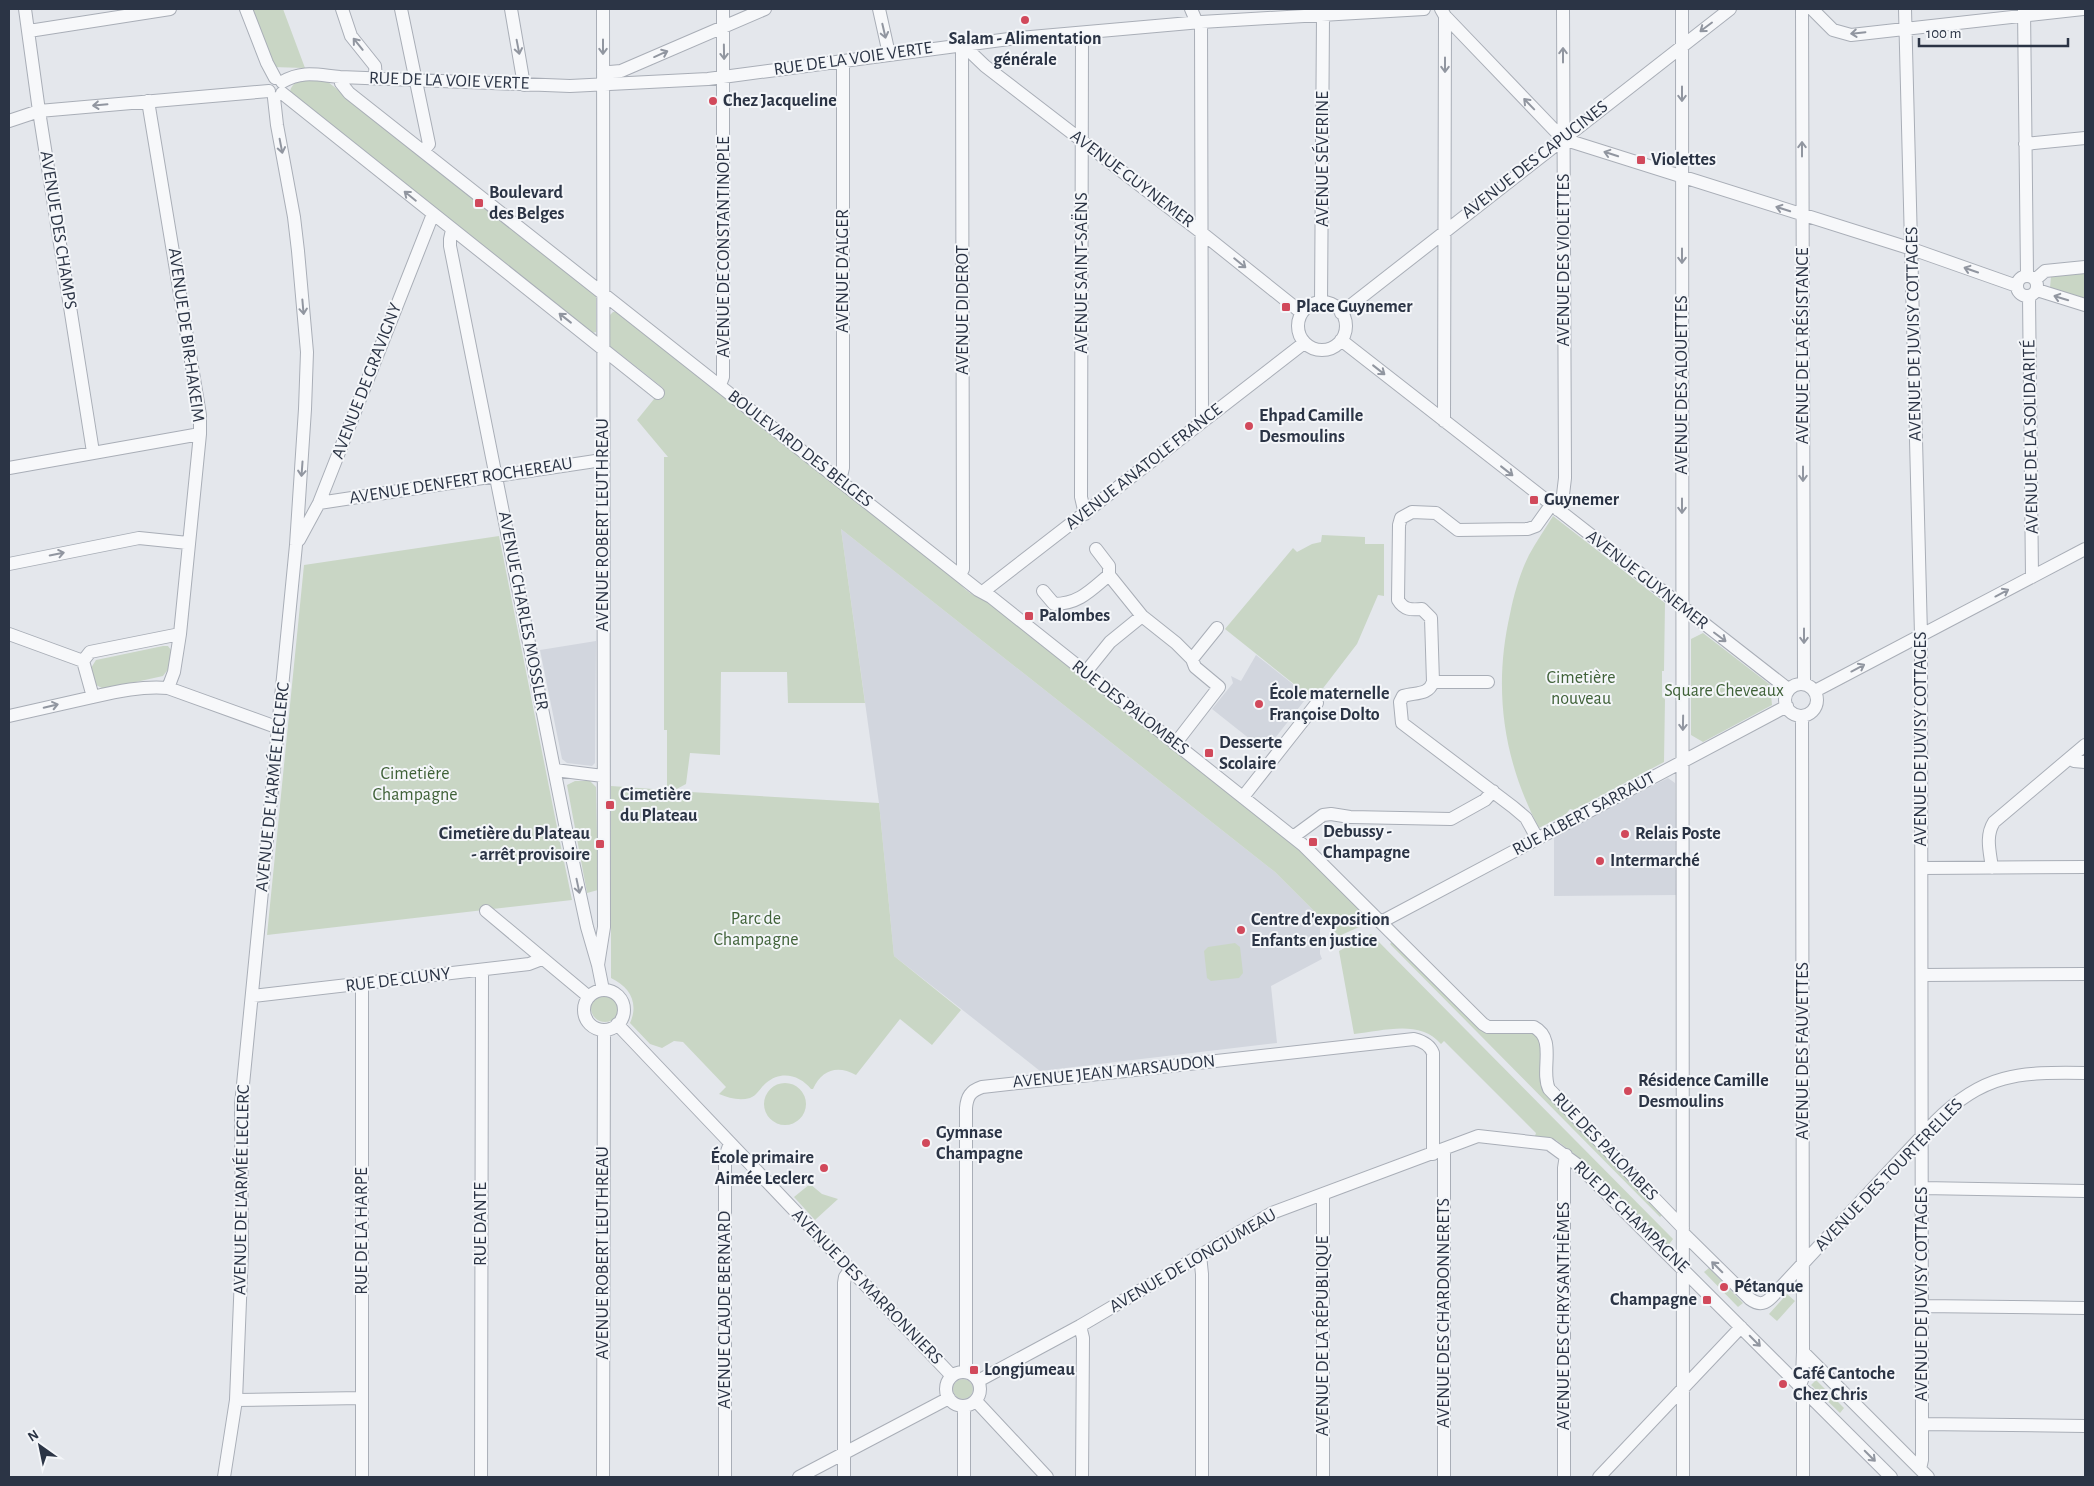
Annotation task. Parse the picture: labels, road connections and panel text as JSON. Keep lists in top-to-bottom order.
{
  "streets": {
    "street": [
      "RUE DE LA VOIE VERTE",
      "AVENUE SÉVERINE",
      "AVENUE DES CAPUCINES",
      "AVENUE GUYNEMER",
      "AVENUE DES CHAMPS",
      "AVENUE DE CONSTANTINOPLE",
      "AVENUE DES VIOLETTES",
      "AVENUE D'ALGER",
      "AVENUE SAINT-SAËNS",
      "AVENUE DIDEROT",
      "AVENUE DE JUVISY COTTAGES",
      "AVENUE DE BIR-HAKEIM",
      "AVENUE DE LA RÉSISTANCE",
      "AVENUE DE GRAVIGNY",
      "AVENUE DES ALOUETTES",
      "AVENUE DE LA SOLIDARITÉ",
      "BOULEVARD DES BELGES",
      "AVENUE ANATOLE FRANCE",
      "AVENUE DENFERT ROCHEREAU",
      "AVENUE ROBERT LEUTHREAU",
      "AVENUE CHARLES MOSSLER",
      "RUE DES PALOMBES",
      "AVENUE DE L'ARMÉE LECLERC",
      "RUE ALBERT SARRAUT",
      "RUE DE CLUNY",
      "AVENUE DES FAUVETTES",
      "AVENUE JEAN MARSAUDON",
      "AVENUE DES TOURTERELLES",
      "RUE DE CHAMPAGNE",
      "RUE DANTE",
      "RUE DE LA HARPE",
      "AVENUE DE LONGJUMEAU",
      "AVENUE DES MARRONNIERS",
      "AVENUE CLAUDE BERNARD",
      "AVENUE DES CHARDONNERETS",
      "AVENUE DES CHRYSANTHÈMES",
      "AVENUE DE LA RÉPUBLIQUE"
    ]
  },
  "crossings": [
    ["RUE DE LA VOIE VERTE", "AVENUE SÉVERINE"],
    ["RUE DE LA VOIE VERTE", "AVENUE GUYNEMER"],
    ["RUE DE LA VOIE VERTE", "AVENUE DES CHAMPS"],
    ["RUE DE LA VOIE VERTE", "AVENUE DE CONSTANTINOPLE"],
    ["RUE DE LA VOIE VERTE", "AVENUE D'ALGER"],
    ["RUE DE LA VOIE VERTE", "AVENUE SAINT-SAËNS"],
    ["RUE DE LA VOIE VERTE", "AVENUE DIDEROT"],
    ["RUE DE LA VOIE VERTE", "AVENUE DE BIR-HAKEIM"],
    ["RUE DE LA VOIE VERTE", "BOULEVARD DES BELGES"],
    ["RUE DE LA VOIE VERTE", "AVENUE ROBERT LEUTHREAU"],
    ["RUE DE LA VOIE VERTE", "AVENUE DE L'ARMÉE LECLERC"],
    ["AVENUE SÉVERINE", "AVENUE DES CAPUCINES"],
    ["AVENUE SÉVERINE", "AVENUE GUYNEMER"],
    ["AVENUE SÉVERINE", "AVENUE ANATOLE FRANCE"],
    ["AVENUE DES CAPUCINES", "AVENUE GUYNEMER"],
    ["AVENUE DES CAPUCINES", "AVENUE DES VIOLETTES"],
    ["AVENUE DES CAPUCINES", "AVENUE DES ALOUETTES"],
    ["AVENUE DES CAPUCINES", "AVENUE ANATOLE FRANCE"],
    ["AVENUE GUYNEMER", "AVENUE DES VIOLETTES"],
    ["AVENUE GUYNEMER", "AVENUE SAINT-SAËNS"],
    ["AVENUE GUYNEMER", "AVENUE DIDEROT"],
    ["AVENUE GUYNEMER", "AVENUE DE LA RÉSISTANCE"],
    ["AVENUE GUYNEMER", "AVENUE DES ALOUETTES"],
    ["AVENUE GUYNEMER", "AVENUE ANATOLE FRANCE"],
    ["AVENUE GUYNEMER", "RUE ALBERT SARRAUT"],
    ["AVENUE GUYNEMER", "AVENUE DES FAUVETTES"],
    ["AVENUE DE CONSTANTINOPLE", "BOULEVARD DES BELGES"],
    ["AVENUE D'ALGER", "BOULEVARD DES BELGES"],
    ["AVENUE SAINT-SAËNS", "AVENUE ANATOLE FRANCE"],
    ["AVENUE DIDEROT", "BOULEVARD DES BELGES"],
    ["AVENUE DE JUVISY COTTAGES", "AVENUE DES TOURTERELLES"],
    ["AVENUE DE LA RÉSISTANCE", "RUE ALBERT SARRAUT"],
    ["AVENUE DE LA RÉSISTANCE", "AVENUE DES FAUVETTES"],
    ["AVENUE DE GRAVIGNY", "AVENUE DENFERT ROCHEREAU"],
    ["AVENUE DE GRAVIGNY", "AVENUE DE L'ARMÉE LECLERC"],
    ["AVENUE DES ALOUETTES", "RUE DES PALOMBES"],
    ["AVENUE DES ALOUETTES", "RUE ALBERT SARRAUT"],
    ["AVENUE DES ALOUETTES", "RUE DE CHAMPAGNE"],
    ["BOULEVARD DES BELGES", "AVENUE ANATOLE FRANCE"],
    ["BOULEVARD DES BELGES", "AVENUE ROBERT LEUTHREAU"],
    ["BOULEVARD DES BELGES", "RUE DES PALOMBES"],
    ["AVENUE ANATOLE FRANCE", "RUE DES PALOMBES"],
    ["AVENUE DENFERT ROCHEREAU", "AVENUE ROBERT LEUTHREAU"],
    ["AVENUE DENFERT ROCHEREAU", "AVENUE CHARLES MOSSLER"],
    ["AVENUE ROBERT LEUTHREAU", "AVENUE CHARLES MOSSLER"],
    ["AVENUE ROBERT LEUTHREAU", "AVENUE DES MARRONNIERS"],
    ["AVENUE CHARLES MOSSLER", "AVENUE DES MARRONNIERS"],
    ["RUE DES PALOMBES", "RUE ALBERT SARRAUT"],
    ["RUE DES PALOMBES", "AVENUE DES TOURTERELLES"],
    ["AVENUE DE L'ARMÉE LECLERC", "RUE DE CLUNY"],
    ["RUE ALBERT SARRAUT", "AVENUE DES FAUVETTES"],
    ["RUE DE CLUNY", "RUE DANTE"],
    ["RUE DE CLUNY", "RUE DE LA HARPE"],
    ["AVENUE DES FAUVETTES", "AVENUE DES TOURTERELLES"],
    ["AVENUE DES FAUVETTES", "RUE DE CHAMPAGNE"],
    ["AVENUE JEAN MARSAUDON", "RUE DE CHAMPAGNE"],
    ["AVENUE JEAN MARSAUDON", "AVENUE DE LONGJUMEAU"],
    ["AVENUE JEAN MARSAUDON", "AVENUE DES MARRONNIERS"],
    ["AVENUE JEAN MARSAUDON", "AVENUE DES CHARDONNERETS"],
    ["RUE DE CHAMPAGNE", "AVENUE DE LONGJUMEAU"],
    ["RUE DE CHAMPAGNE", "AVENUE DES CHARDONNERETS"],
    ["RUE DE CHAMPAGNE", "AVENUE DES CHRYSANTHÈMES"],
    ["AVENUE DE LONGJUMEAU", "AVENUE DES MARRONNIERS"],
    ["AVENUE DE LONGJUMEAU", "AVENUE DES CHARDONNERETS"],
    ["AVENUE DE LONGJUMEAU", "AVENUE DE LA RÉPUBLIQUE"],
    ["AVENUE DES MARRONNIERS", "AVENUE CLAUDE BERNARD"]
  ],
  "one_way": ["AVENUE GUYNEMER", "AVENUE DES ALOUETTES"],
  "parks": [
    "Cimetière nouveau",
    "Square Cheveaux",
    "Cimetière Champagne",
    "Parc de Champagne"
  ],
  "places": {
    "other": [
      "Salam - Alimentation générale",
      "Chez Jacqueline",
      "Ehpad Camille Desmoulins",
      "École maternelle Françoise Dolto",
      "Relais Poste",
      "Intermarché",
      "Centre d'exposition Enfants en justice",
      "Résidence Camille Desmoulins",
      "Gymnase Champagne",
      "École primaire Aimée Leclerc",
      "Pétanque",
      "Café Cantoche Chez Chris"
    ],
    "transit": [
      "Violettes",
      "Boulevard des Belges",
      "Place Guynemer",
      "Guynemer",
      "Palombes",
      "Desserte Scolaire",
      "Cimetière du Plateau",
      "Debussy - Champagne",
      "Cimetière du Plateau - arrêt provisoire",
      "Champagne",
      "Longjumeau"
    ]
  },
  "scale_bar": "100 m",
  "north": "top left"
}
